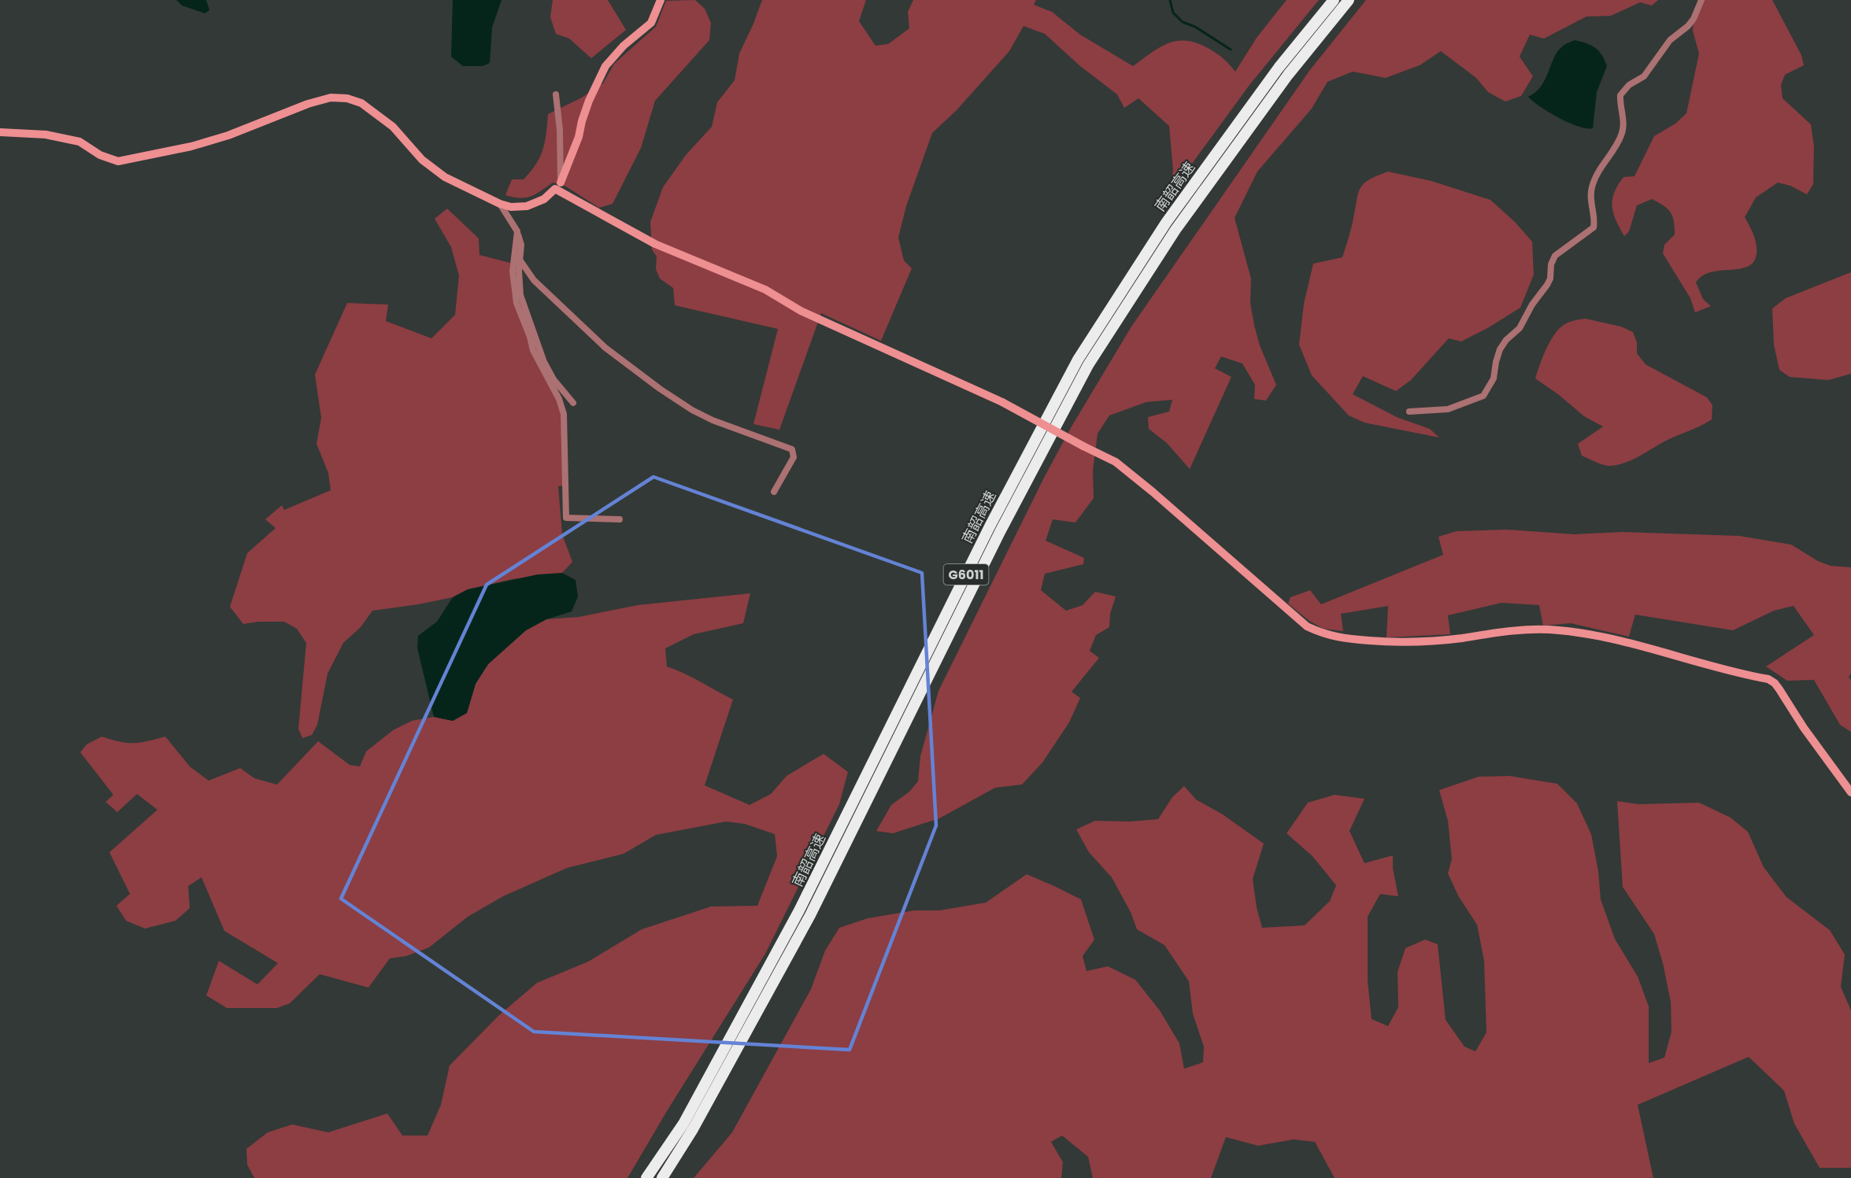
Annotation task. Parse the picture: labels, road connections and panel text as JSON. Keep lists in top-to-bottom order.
{
  "streets": {
    "highway": ["南韶高速", "G6011"]
  }
}
